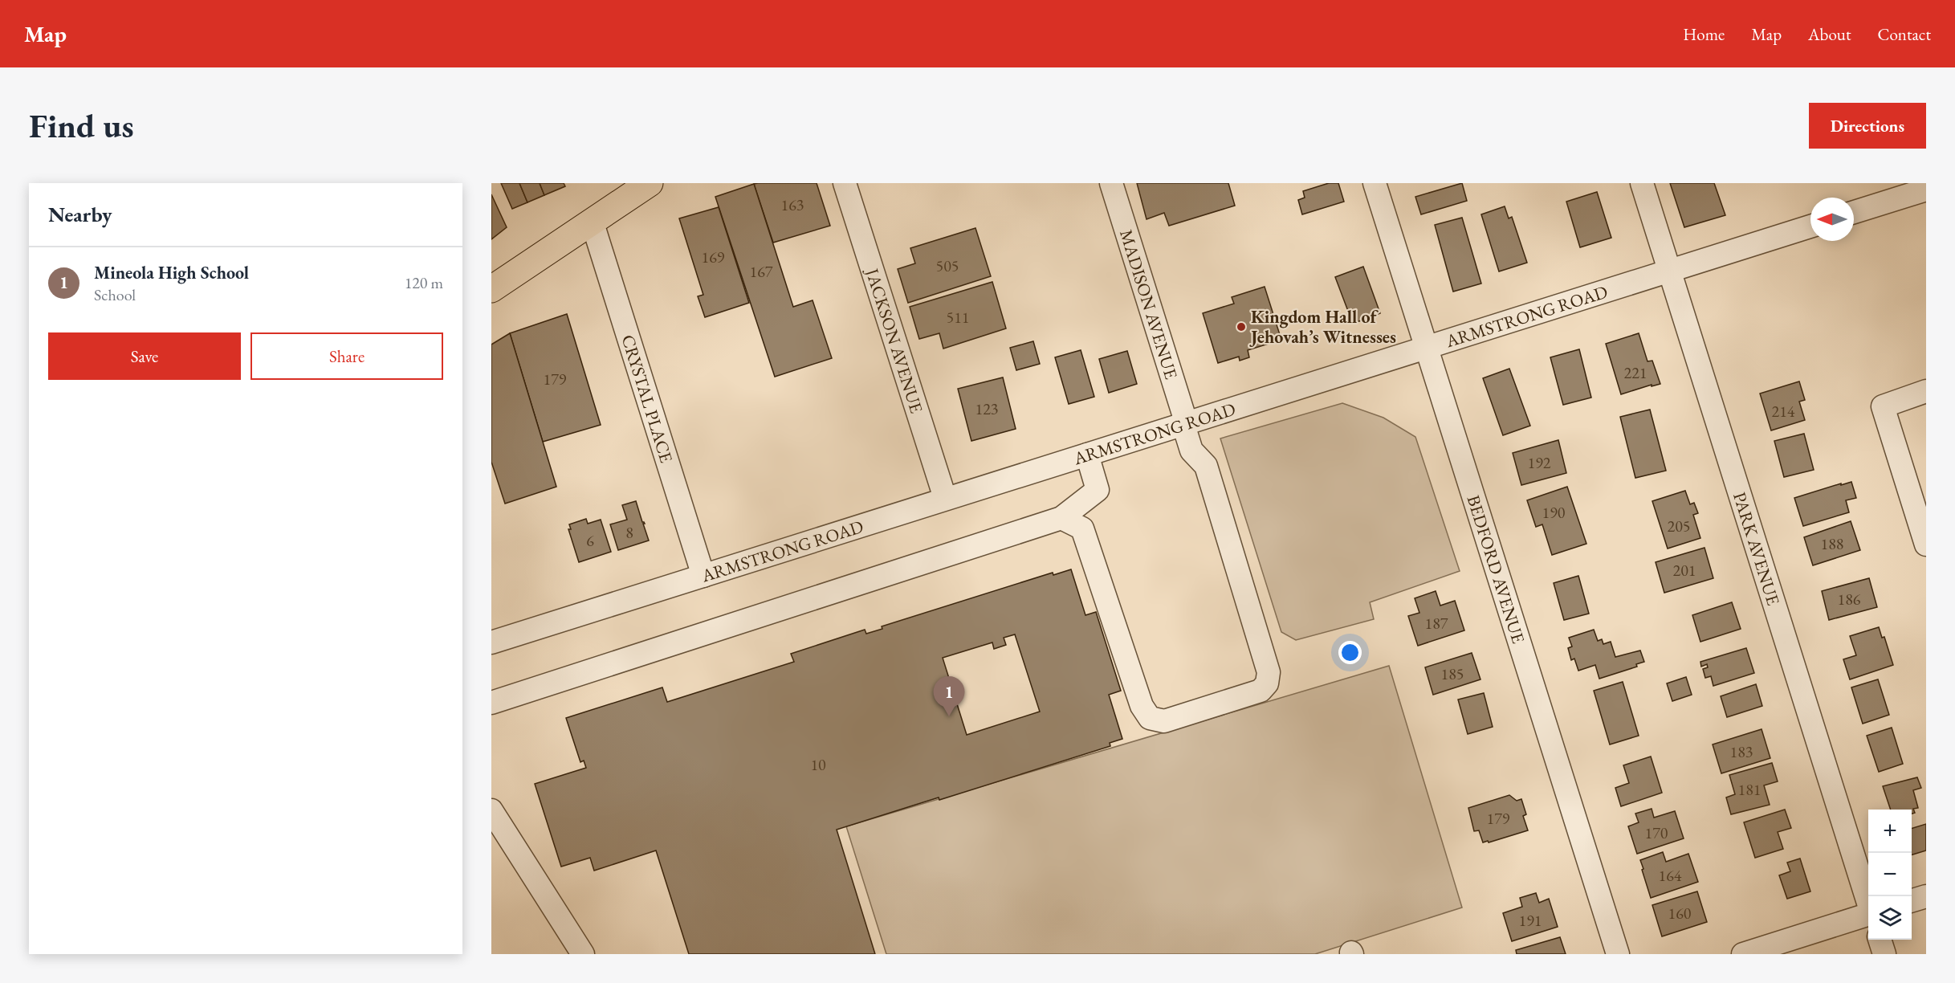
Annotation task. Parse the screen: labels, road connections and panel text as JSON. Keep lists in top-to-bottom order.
{
  "streets": {
    "street": [
      "MADISON AVENUE",
      "ARMSTRONG ROAD",
      "JACKSON AVENUE",
      "CRYSTAL PLACE",
      "PARK AVENUE",
      "BEDFORD AVENUE"
    ]
  },
  "crossings": [
    ["MADISON AVENUE", "ARMSTRONG ROAD"],
    ["ARMSTRONG ROAD", "JACKSON AVENUE"],
    ["ARMSTRONG ROAD", "CRYSTAL PLACE"],
    ["ARMSTRONG ROAD", "PARK AVENUE"],
    ["ARMSTRONG ROAD", "BEDFORD AVENUE"]
  ],
  "places": ["Kingdom Hall of Jehovah’s Witnesses"],
  "house_numbers": [
    "163",
    "169",
    "505",
    "167",
    "511",
    "221",
    "179",
    "123",
    "214",
    "192",
    "190",
    "205",
    "8",
    "6",
    "188",
    "201",
    "186",
    "187",
    "185",
    "183",
    "10",
    "181",
    "179",
    "170",
    "164",
    "160",
    "191"
  ],
  "north": "left",
  "page": {
    "header": "Map",
    "nav": [
      "Home",
      "Map",
      "About",
      "Contact"
    ],
    "buttons": [
      "Directions",
      ["Save", "Share"]
    ],
    "title": "Find us",
    "heading": "Nearby",
    "list": [
      {
        "mark": "1",
        "name": "Mineola High School",
        "note": "School",
        "value": "120 m"
      }
    ],
    "pins": "1",
    "map_buttons": ["+", "−"]
  }
}
